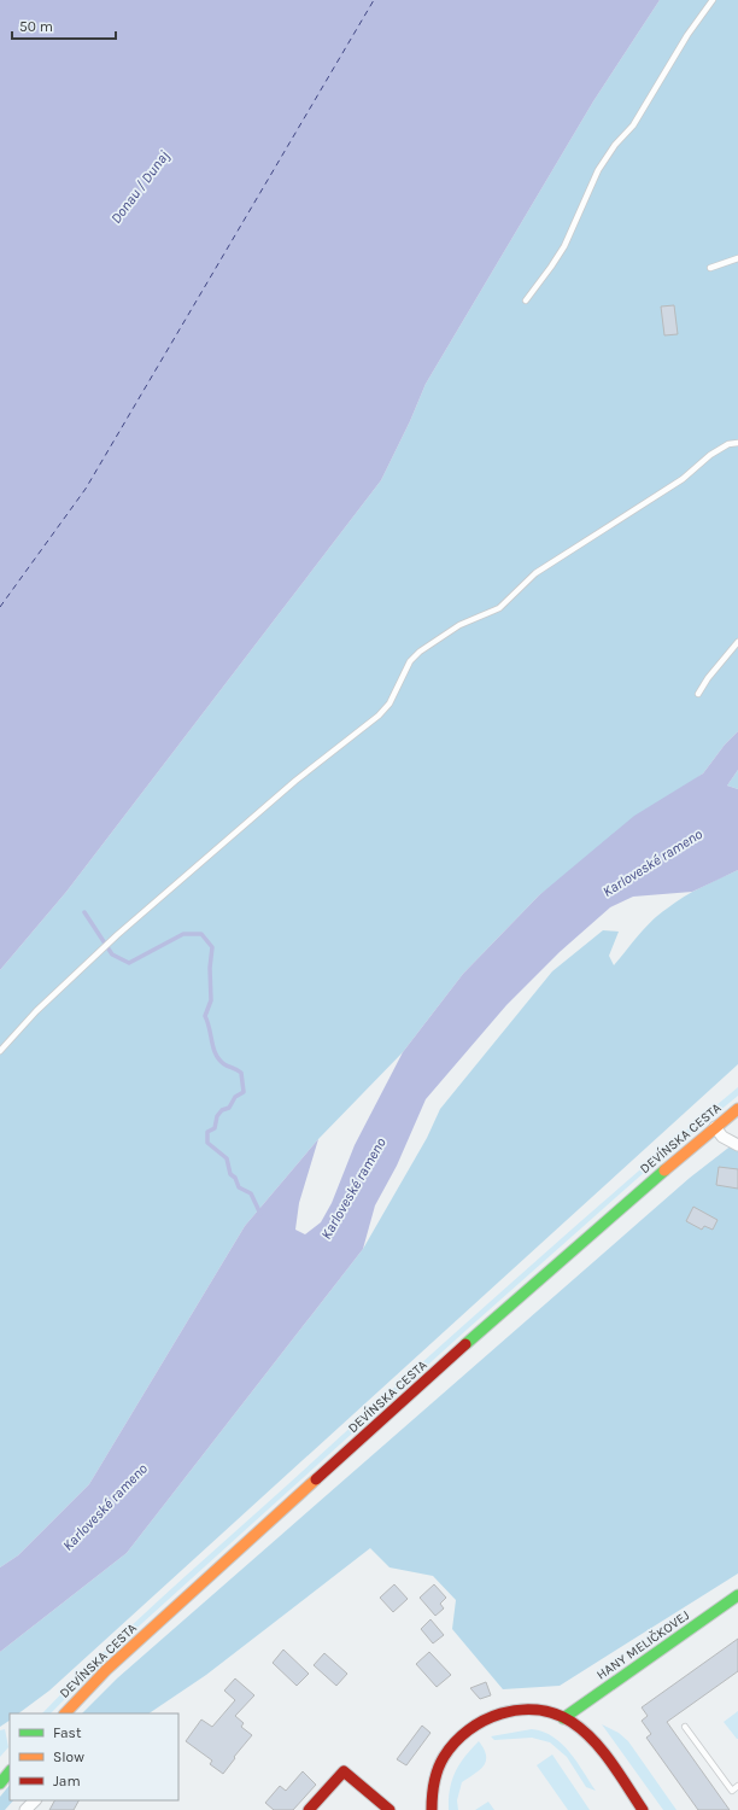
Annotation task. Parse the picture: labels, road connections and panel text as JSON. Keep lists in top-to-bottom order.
{
  "streets": {
    "street": ["DEVÍNSKA CESTA", "HANY MELIČKOVEJ"]
  },
  "water": ["Donau / Dunaj", "Karloveské rameno"],
  "legend": ["Fast", "Slow", "Jam"],
  "scale_bar": "50 m"
}
